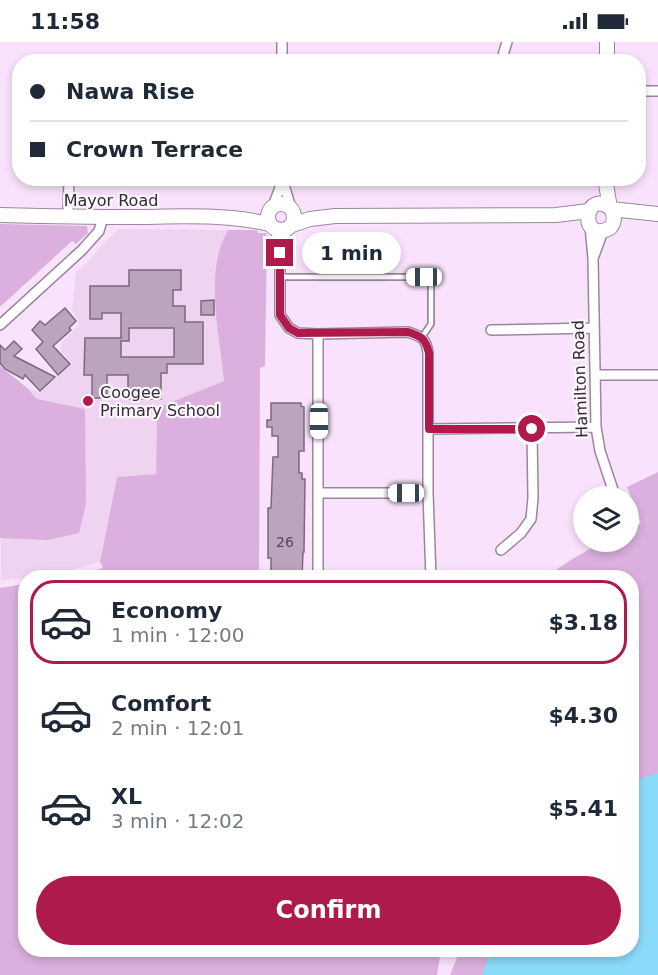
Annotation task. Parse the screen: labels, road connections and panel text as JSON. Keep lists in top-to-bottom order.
{
  "streets": {
    "main road": ["Mayor Road", "Hamilton Road"]
  },
  "crossings": [
    ["Mayor Road", "Hamilton Road"]
  ],
  "places": ["Coogee Primary School"],
  "house_numbers": ["26"],
  "page": {
    "status": "11:58",
    "banner": ["Nawa Rise", "Crown Terrace"],
    "bubble": "1 min",
    "list": [
      {
        "name": "Economy",
        "note": "1 min · 12:00",
        "value": "$3.18"
      },
      {
        "name": "Comfort",
        "note": "2 min · 12:01",
        "value": "$4.30"
      },
      {
        "name": "XL",
        "note": "3 min · 12:02",
        "value": "$5.41"
      }
    ],
    "buttons": "Confirm"
  }
}
